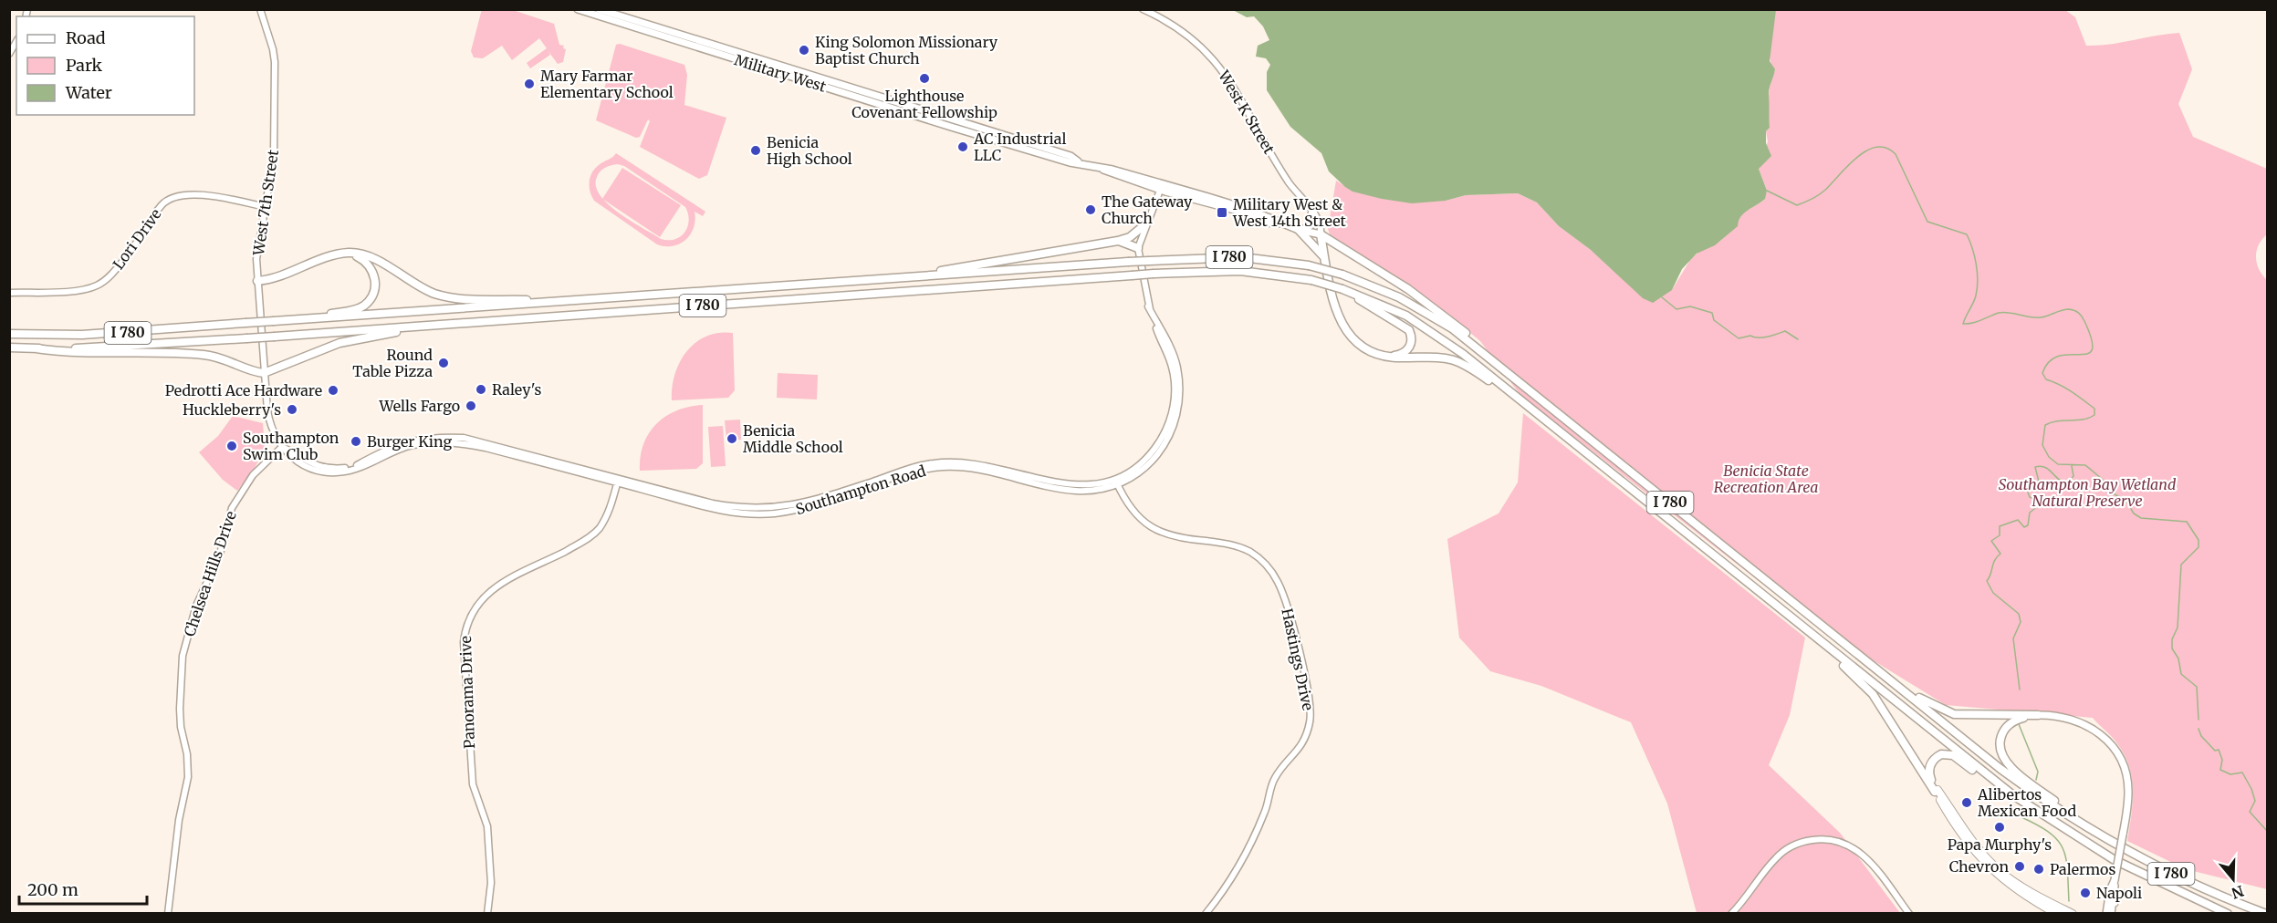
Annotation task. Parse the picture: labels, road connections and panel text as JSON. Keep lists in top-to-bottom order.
{
  "streets": {
    "highway": ["I 780"],
    "main road": ["Military West"],
    "street": [
      "West K Street",
      "West 7th Street",
      "Lori Drive",
      "Southampton Road",
      "Chelsea Hills Drive",
      "Hastings Drive",
      "Panorama Drive"
    ]
  },
  "crossings": [
    ["Military West", "West K Street"],
    ["Military West", "Southampton Road"],
    ["West 7th Street", "Lori Drive"],
    ["Southampton Road", "Chelsea Hills Drive"],
    ["Southampton Road", "Hastings Drive"],
    ["Southampton Road", "Panorama Drive"]
  ],
  "parks": ["Benicia State Recreation Area", "Southampton Bay Wetland Natural Preserve"],
  "places": {
    "other": [
      "King Solomon Missionary Baptist Church",
      "Lighthouse Covenant Fellowship",
      "Mary Farmar Elementary School",
      "AC Industrial LLC",
      "Benicia High School",
      "The Gateway Church",
      "Round Table Pizza",
      "Raley's",
      "Pedrotti Ace Hardware",
      "Wells Fargo",
      "Huckleberry's",
      "Benicia Middle School",
      "Burger King",
      "Southampton Swim Club",
      "Alibertos Mexican Food",
      "Papa Murphy's",
      "Chevron",
      "Palermos",
      "Napoli"
    ],
    "transit": ["Military West & West 14th Street"]
  },
  "legend": ["Road", "Park", "Water"],
  "scale_bar": "200 m",
  "north": "bottom"
}
